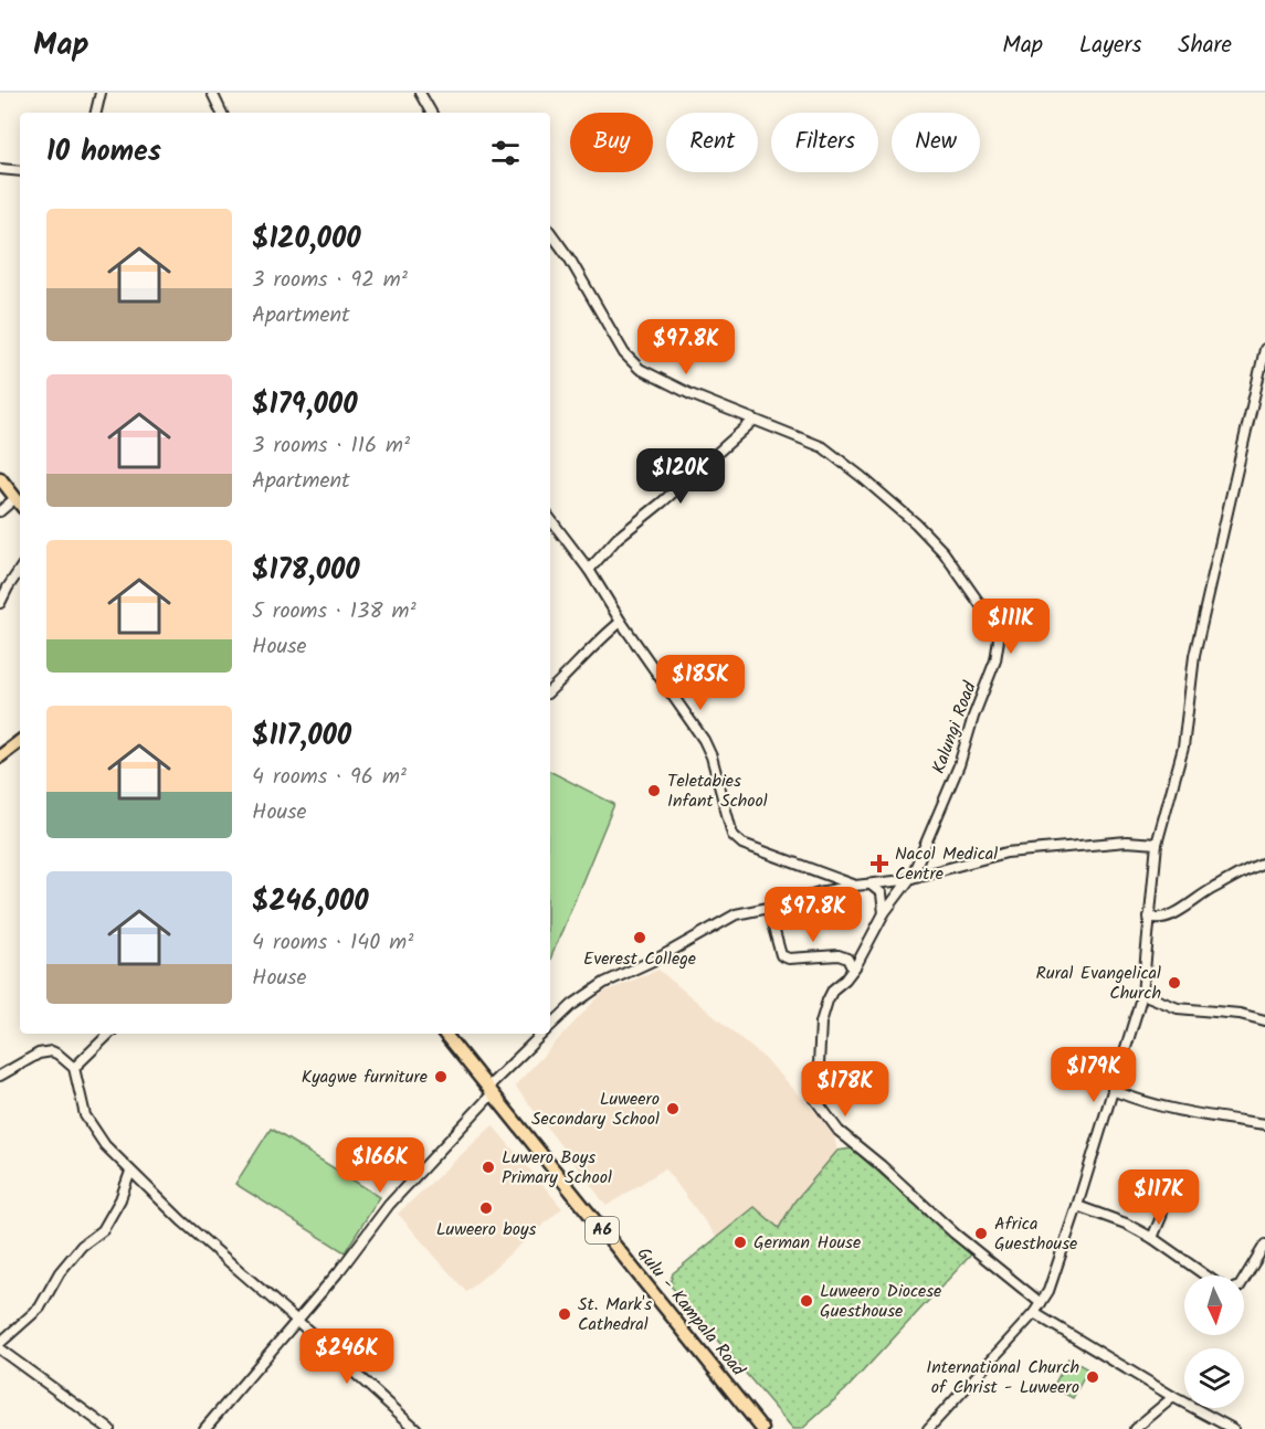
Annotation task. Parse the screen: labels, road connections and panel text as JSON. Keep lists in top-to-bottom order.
{
  "streets": {
    "main road": ["A6", "Gulu - Kampala Road"],
    "street": ["Kalungi Road"]
  },
  "places": {
    "other": [
      "Teletabies Infant School",
      "Everest College",
      "Rural Evangelical Church",
      "Kyagwe furniture",
      "Luweero Secondary School",
      "Luwero Boys Primary School",
      "Luweero boys",
      "Africa Guesthouse",
      "German House",
      "Luweero Diocese Guesthouse",
      "St. Mark's Cathedral",
      "International Church of Christ - Luweero"
    ],
    "health": ["Nacol Medical Centre"]
  },
  "north": "bottom",
  "page": {
    "header": "Map",
    "nav": ["Map", "Layers", "Share"],
    "chip": [
      "Buy",
      "Rent",
      "Filters",
      "New"
    ],
    "heading": "10 homes",
    "list": [
      {
        "name": "$120,000",
        "note": "3 rooms · 92 m² · Apartment"
      },
      {
        "name": "$179,000",
        "note": "3 rooms · 116 m² · Apartment"
      },
      {
        "name": "$178,000",
        "note": "5 rooms · 138 m² · House"
      },
      {
        "name": "$117,000",
        "note": "4 rooms · 96 m² · House"
      },
      {
        "name": "$246,000",
        "note": "4 rooms · 140 m² · House"
      }
    ],
    "price": [
      "$97.8K",
      "$120K",
      "$111K",
      "$185K",
      "$97.8K",
      "$179K",
      "$178K",
      "$166K",
      "$117K",
      "$246K"
    ]
  }
}
